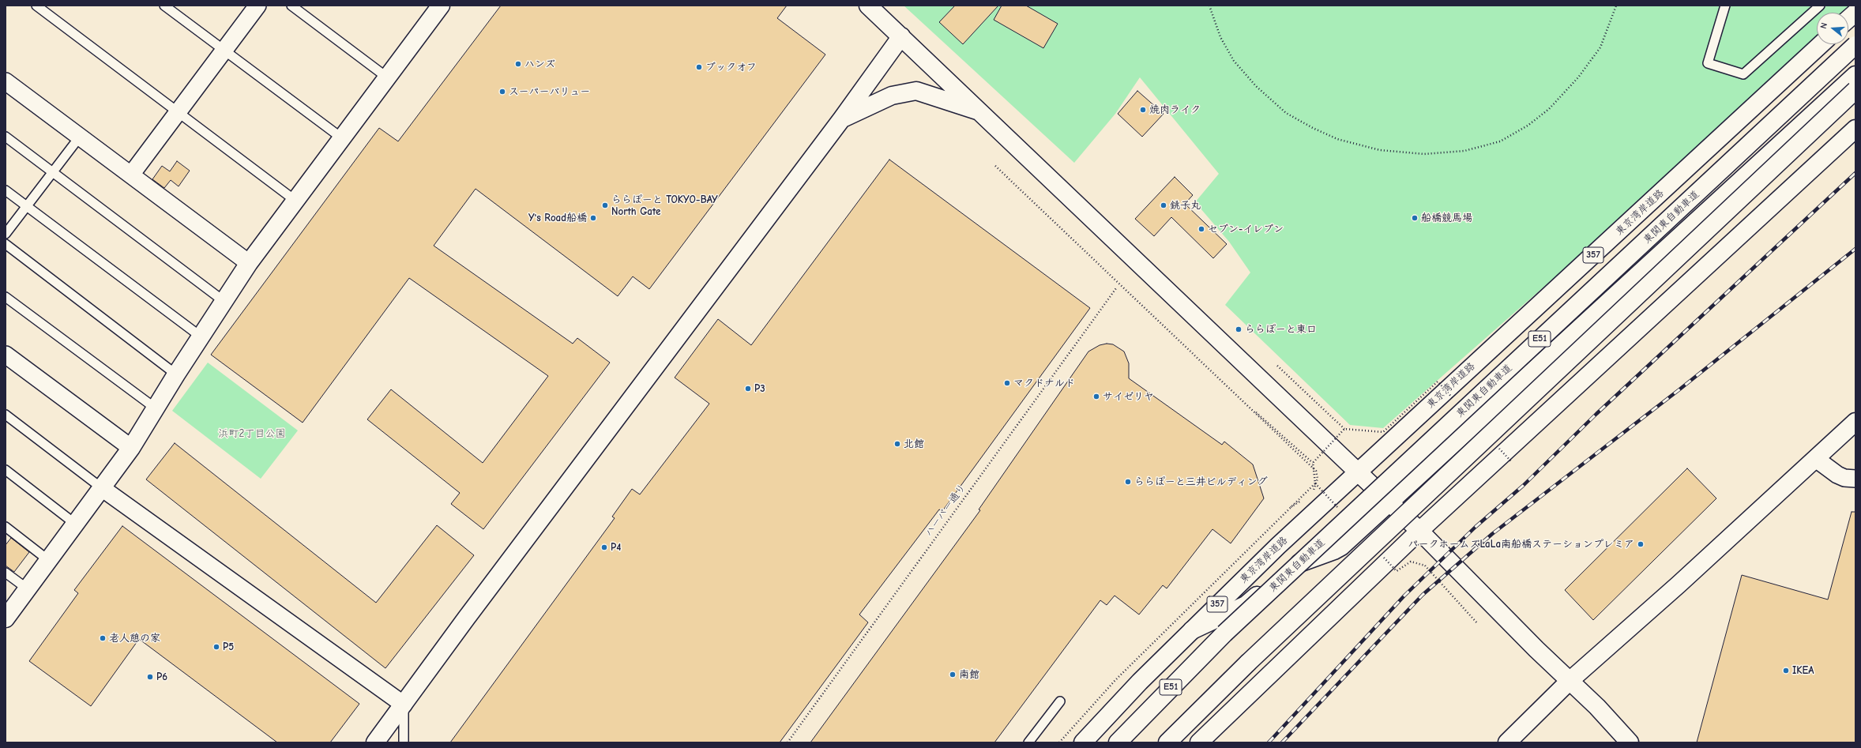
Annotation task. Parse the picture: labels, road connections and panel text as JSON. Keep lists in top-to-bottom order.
{
  "streets": {
    "main road": [
      "東京湾岸道路",
      "東関東自動車道",
      "357",
      "E51"
    ],
    "path": ["ハーバー通り"]
  },
  "parks": ["浜町2丁目公園"],
  "places": [
    "ハンズ",
    "ブックオフ",
    "スーパーバリュー",
    "焼肉ライク",
    "ららぽーと TOKYO−BAY North Gate",
    "銚子丸",
    "Y's Road船橋",
    "船橋競馬場",
    "セブン-イレブン",
    "ららぽーと東口",
    "マクドナルド",
    "P3",
    "サイゼリヤ",
    "北館",
    "ららぽーと三井ビルディング",
    "パークホームズLaLa南船橋ステーションプレミア",
    "P4",
    "老人憩の家",
    "P5",
    "IKEA",
    "南館",
    "P6"
  ],
  "north": "left"
}
